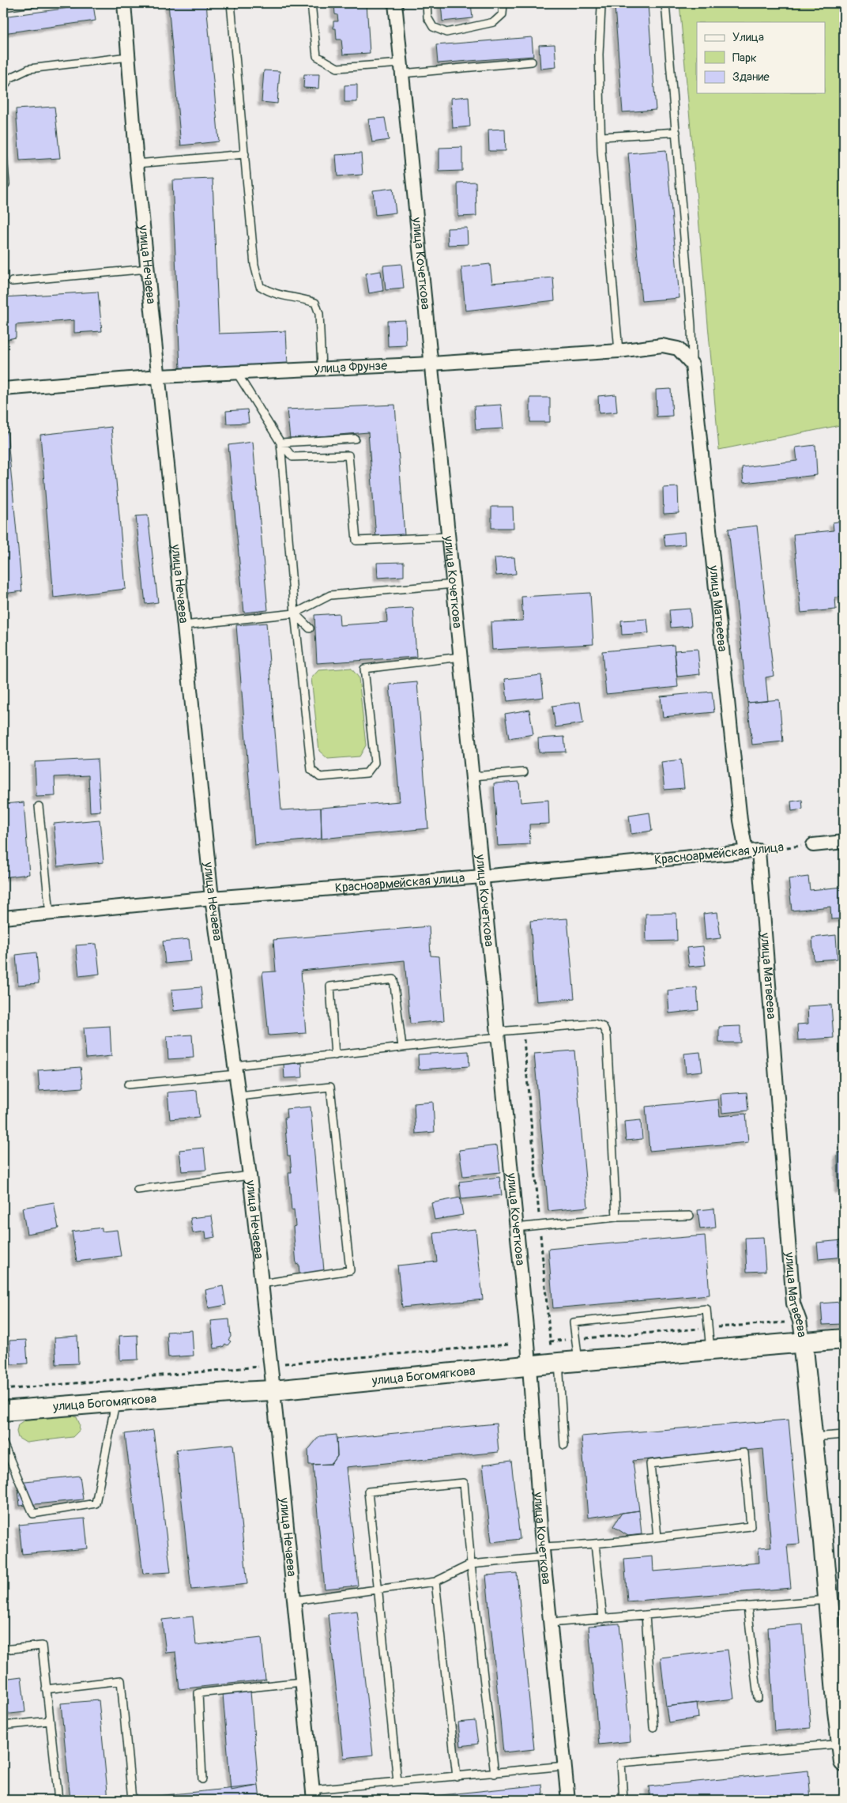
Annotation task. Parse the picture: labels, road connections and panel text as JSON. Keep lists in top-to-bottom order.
{
  "streets": {
    "street": [
      "улица Кочеткова",
      "улица Нечаева",
      "улица Фрунзе",
      "улица Матвеева",
      "Красноармейская улица",
      "улица Богомягкова"
    ]
  },
  "crossings": [
    ["улица Кочеткова", "улица Фрунзе"],
    ["улица Кочеткова", "Красноармейская улица"],
    ["улица Кочеткова", "улица Богомягкова"],
    ["улица Нечаева", "улица Фрунзе"],
    ["улица Нечаева", "Красноармейская улица"],
    ["улица Нечаева", "улица Богомягкова"],
    ["улица Фрунзе", "улица Матвеева"],
    ["улица Матвеева", "Красноармейская улица"],
    ["улица Матвеева", "улица Богомягкова"]
  ],
  "legend": ["Улица", "Парк", "Здание"]
}
